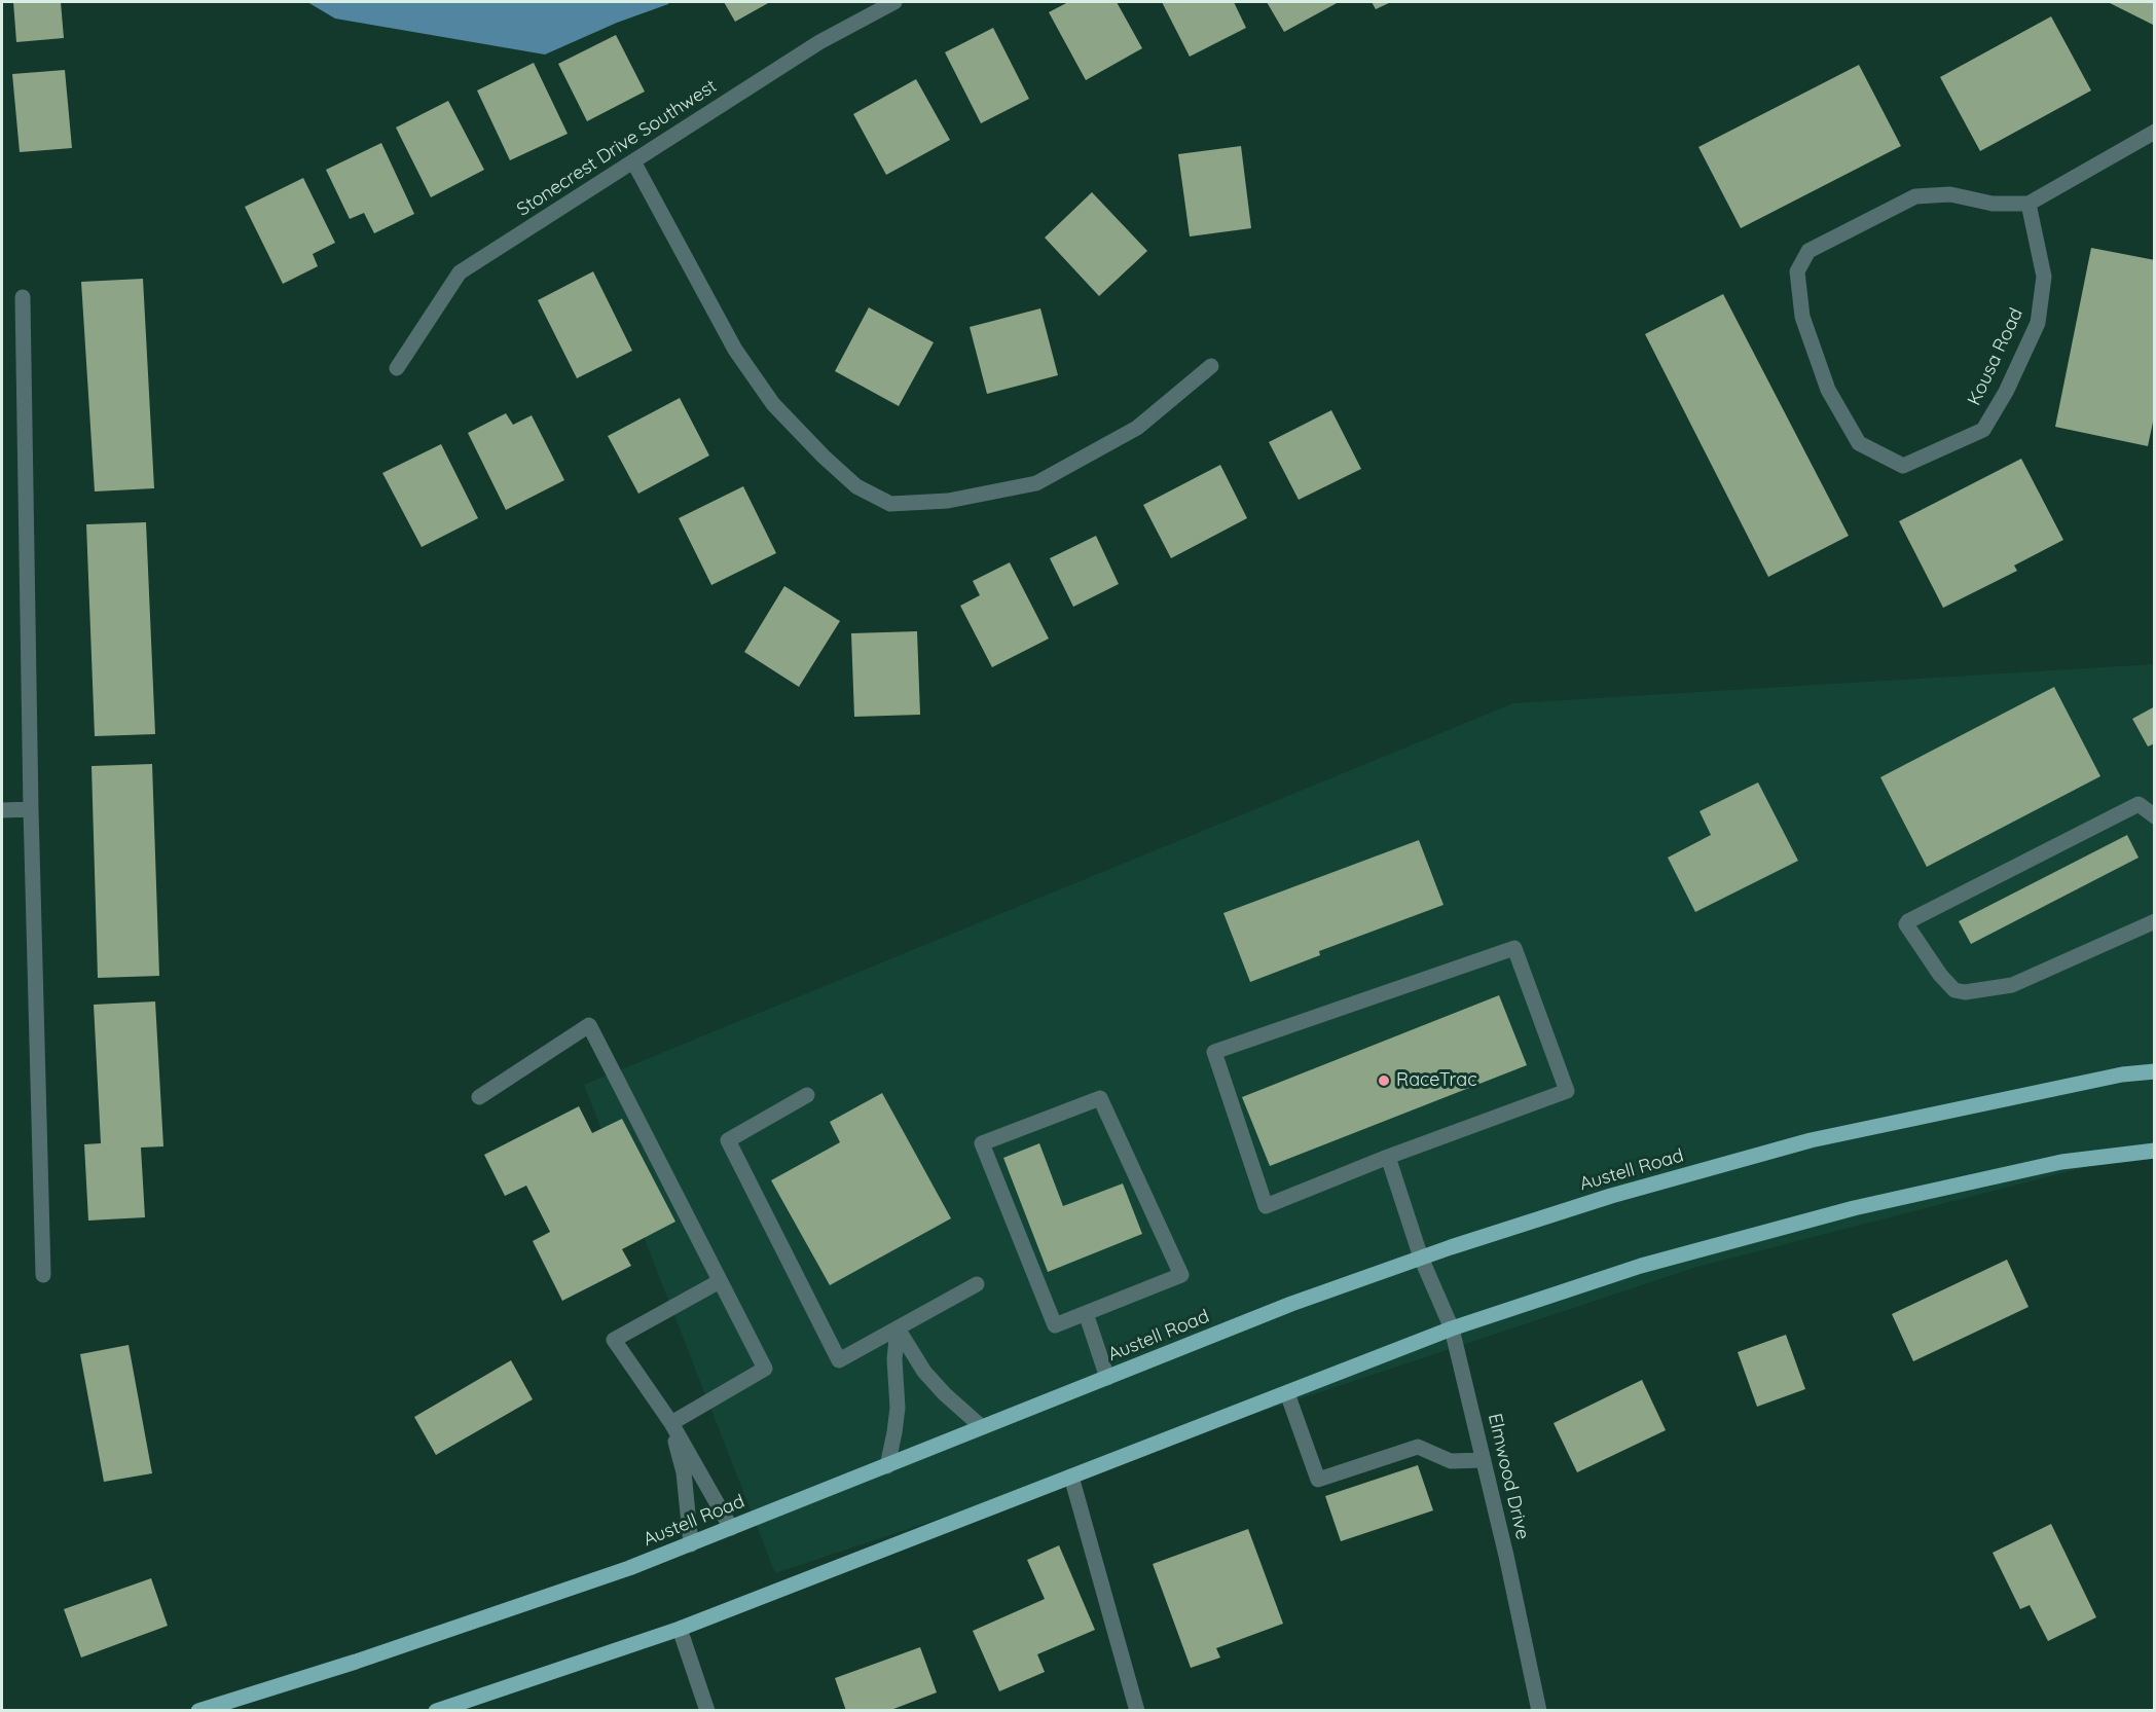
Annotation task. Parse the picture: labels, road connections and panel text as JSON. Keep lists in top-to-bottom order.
{
  "streets": {
    "main road": ["Austell Road"],
    "street": ["Stonecrest Drive Southwest", "Kousa Road", "Elmwood Drive"]
  },
  "crossings": [
    ["Austell Road", "Elmwood Drive"]
  ],
  "places": ["RaceTrac"]
}
